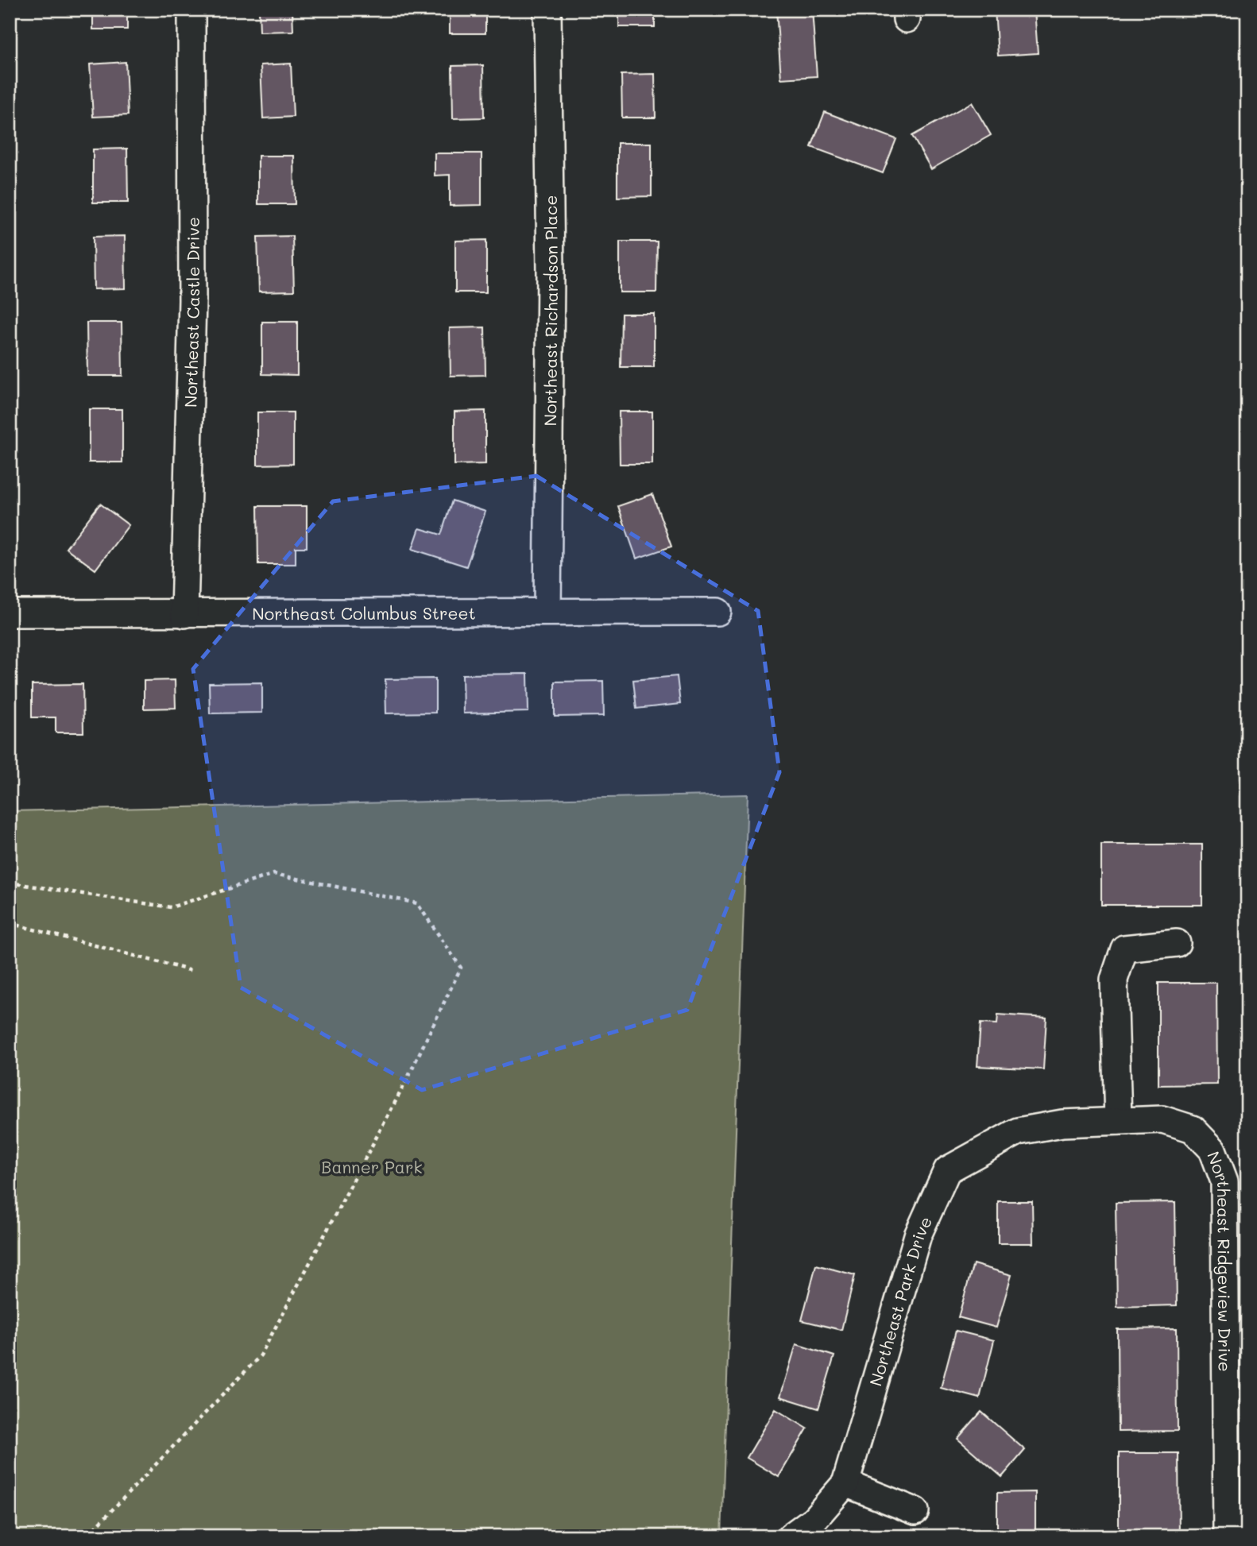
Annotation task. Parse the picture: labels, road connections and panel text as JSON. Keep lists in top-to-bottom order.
{
  "streets": {
    "street": [
      "Northeast Richardson Place",
      "Northeast Castle Drive",
      "Northeast Columbus Street",
      "Northeast Ridgeview Drive",
      "Northeast Park Drive"
    ]
  },
  "crossings": [
    ["Northeast Richardson Place", "Northeast Columbus Street"],
    ["Northeast Castle Drive", "Northeast Columbus Street"],
    ["Northeast Ridgeview Drive", "Northeast Park Drive"]
  ],
  "parks": ["Banner Park"]
}
